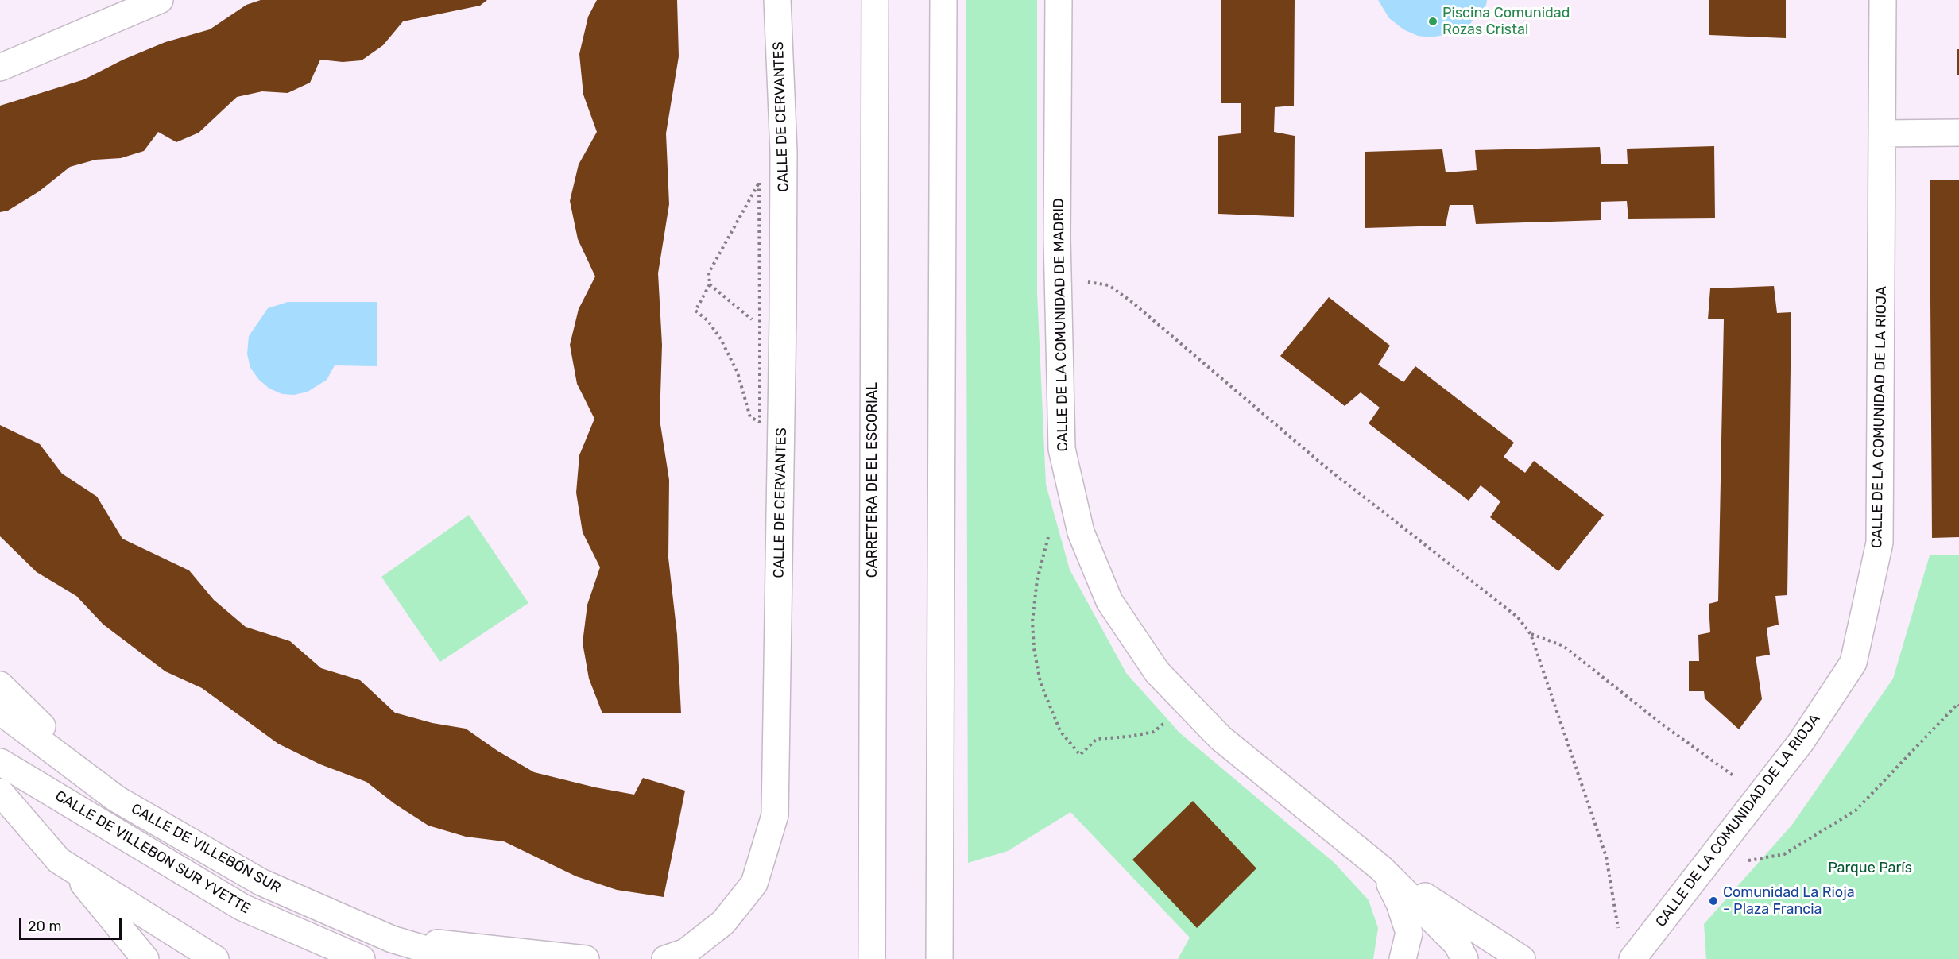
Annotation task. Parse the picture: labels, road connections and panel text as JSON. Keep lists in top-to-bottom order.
{
  "streets": {
    "main road": [
      "CALLE DE CERVANTES",
      "CALLE DE LA COMUNIDAD DE MADRID",
      "CALLE DE LA COMUNIDAD DE LA RIOJA",
      "CARRETERA DE EL ESCORIAL",
      "CALLE DE VILLEBÓN SUR",
      "CALLE DE VILLEBON SUR YVETTE"
    ]
  },
  "parks": ["Parque París"],
  "places": ["Piscina Comunidad Rozas Cristal", "Comunidad La Rioja - Plaza Francia"],
  "scale_bar": "20 m"
}
